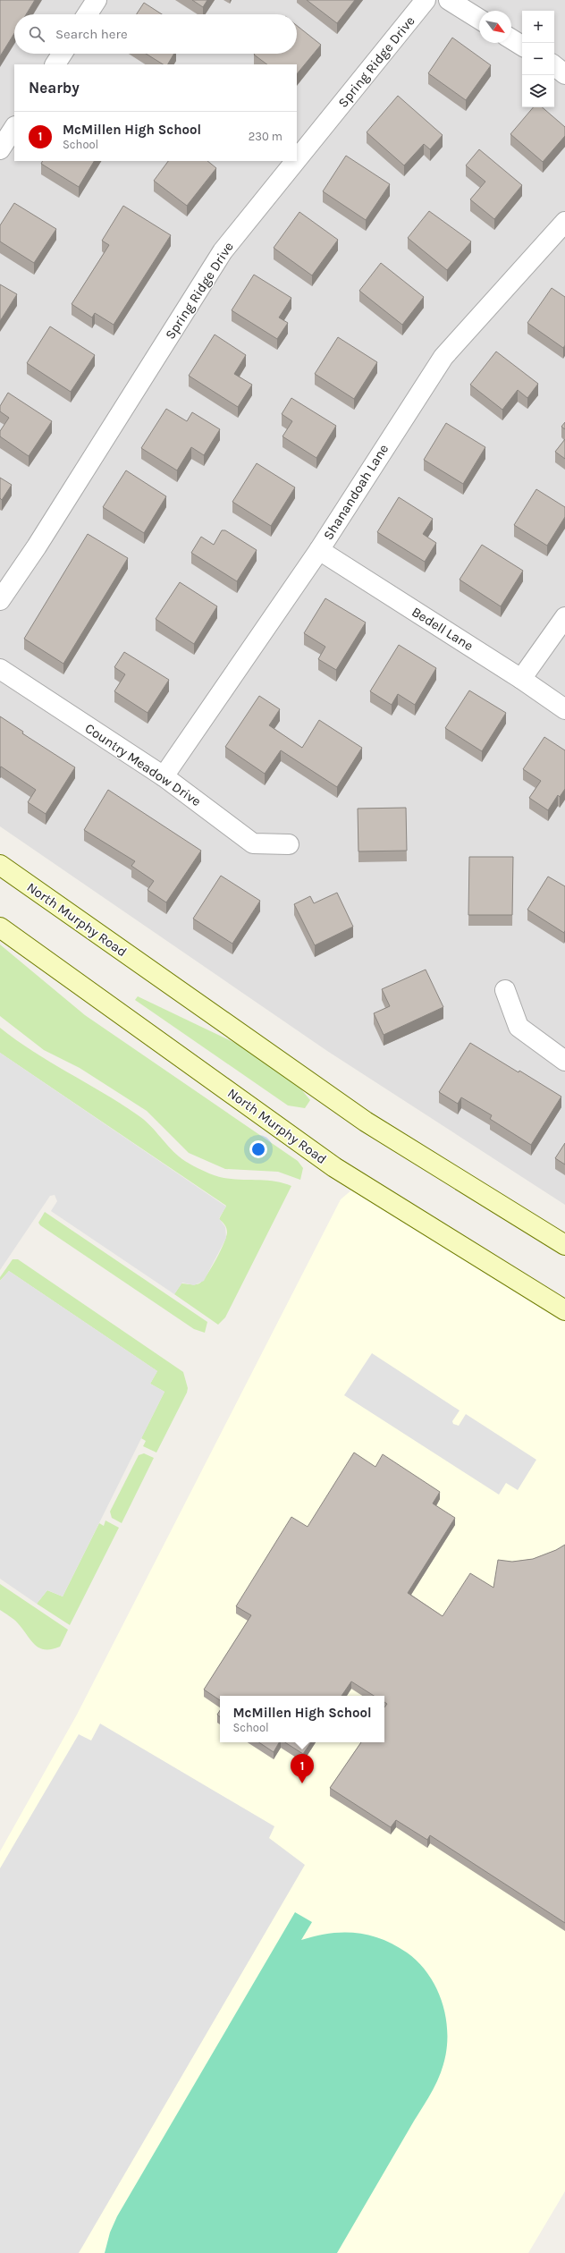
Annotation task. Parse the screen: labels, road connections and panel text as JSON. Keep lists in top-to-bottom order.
{
  "streets": {
    "main road": ["North Murphy Road"],
    "street": [
      "Spring Ridge Drive",
      "Shanandoah Lane",
      "Bedell Lane",
      "Country Meadow Drive"
    ]
  },
  "crossings": [
    ["Shanandoah Lane", "Bedell Lane"],
    ["Shanandoah Lane", "Country Meadow Drive"]
  ],
  "north": "bottom right",
  "page": {
    "map_buttons": ["+", "−"],
    "search": "Search here",
    "heading": "Nearby",
    "list": [
      {
        "mark": "1",
        "name": "McMillen High School",
        "note": "School",
        "value": "230 m"
      }
    ],
    "popup": ["McMillen High School", "School"],
    "pins": "1"
  }
}
